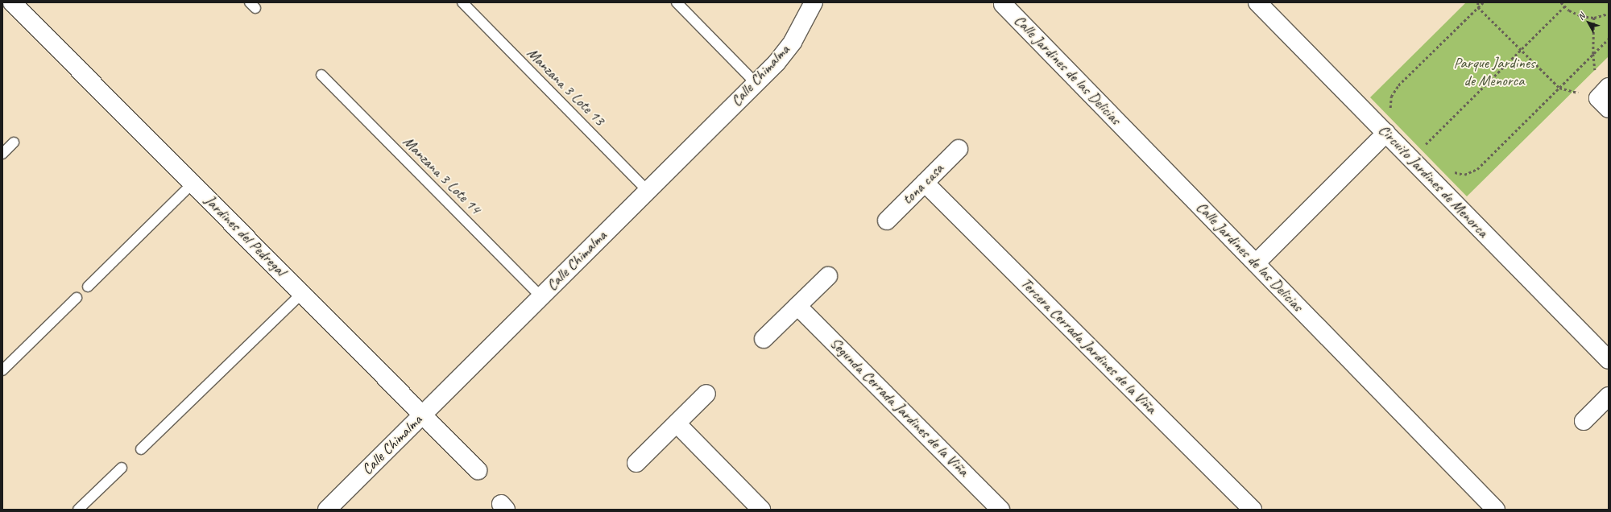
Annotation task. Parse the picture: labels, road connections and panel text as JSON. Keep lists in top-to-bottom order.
{
  "streets": {
    "street": [
      "Calle Jardines de las Delicias",
      "Calle Chimalma",
      "Circuito Jardines de Menorca",
      "tona casa",
      "Jardines del Pedregal",
      "Tercera Cerrada Jardines de la Viña",
      "Segunda Cerrada Jardines de la Viña"
    ],
    "lane": ["Manzana 3 Lote 13", "Manzana 3 Lote 14"]
  },
  "crossings": [
    ["Calle Chimalma", "Manzana 3 Lote 13"],
    ["Calle Chimalma", "Manzana 3 Lote 14"],
    ["Calle Chimalma", "Jardines del Pedregal"],
    ["tona casa", "Tercera Cerrada Jardines de la Viña"]
  ],
  "parks": ["Parque Jardines de Menorca"],
  "north": "top left"
}
